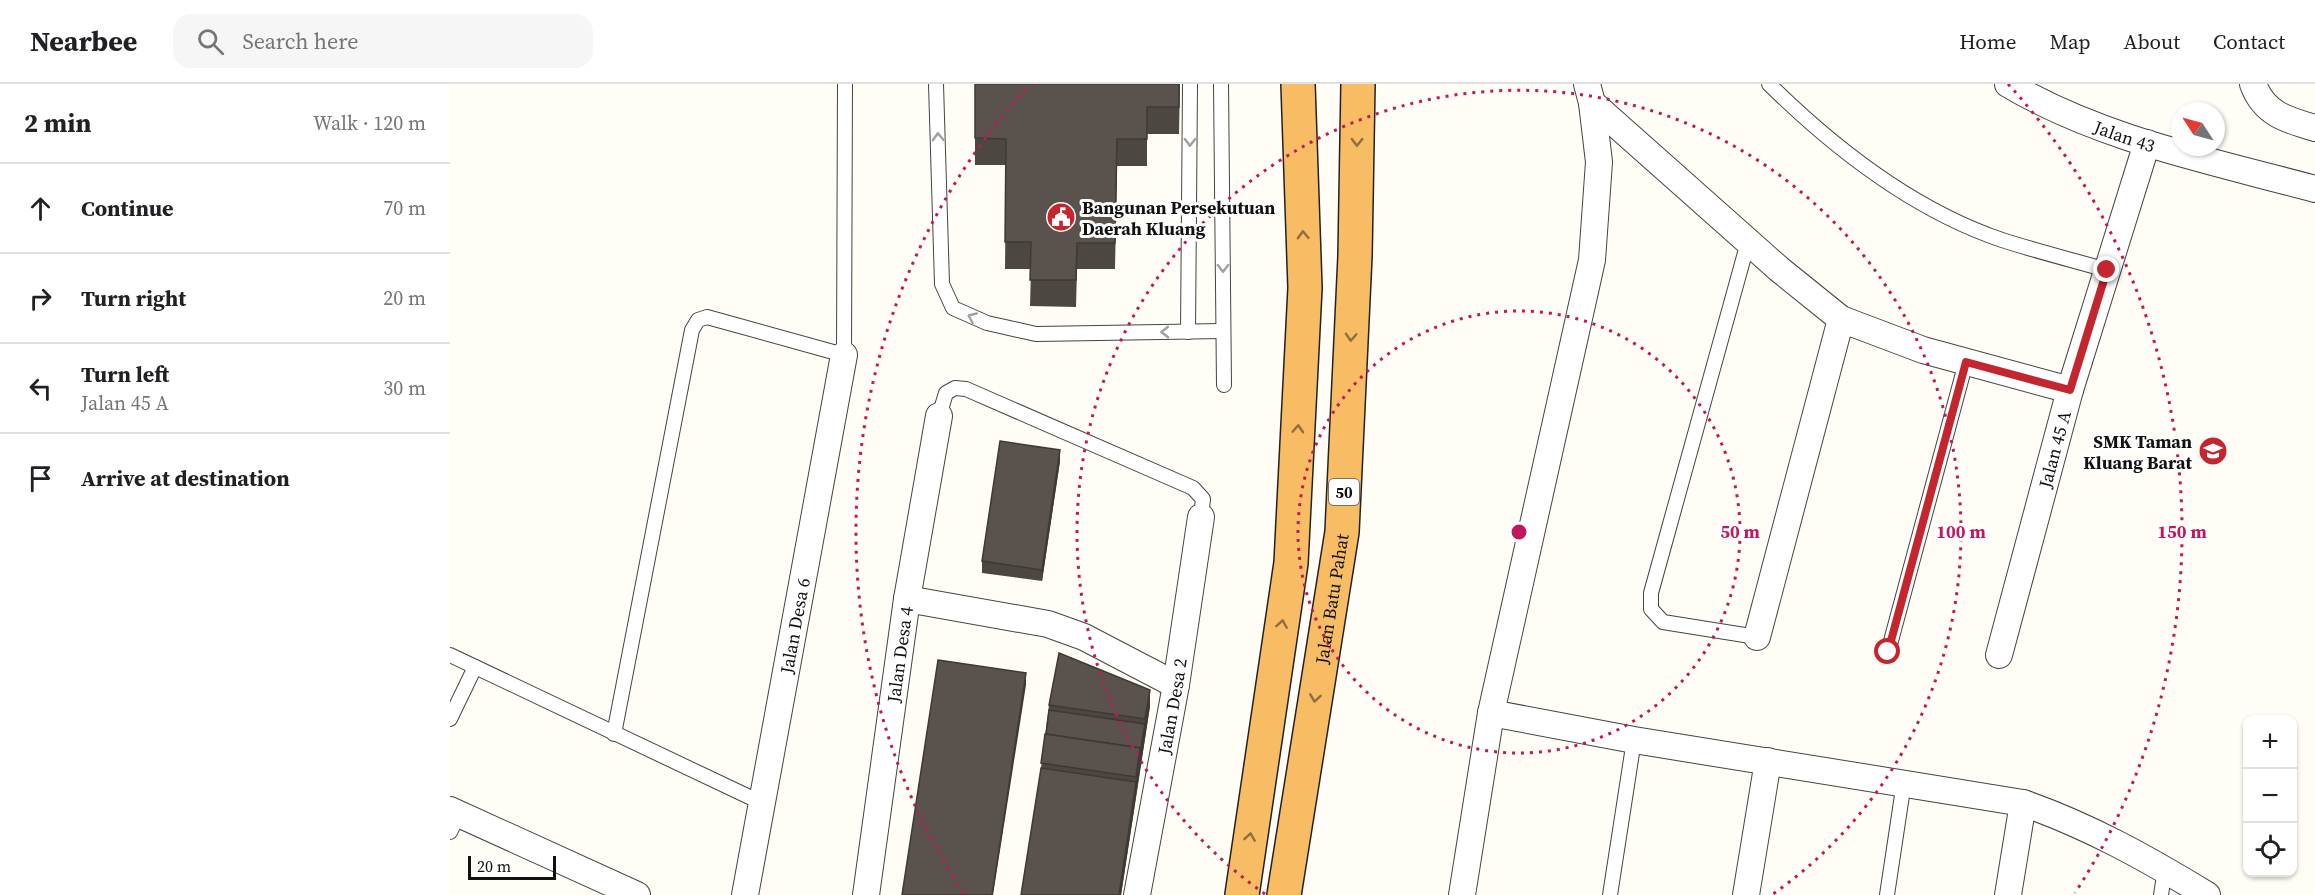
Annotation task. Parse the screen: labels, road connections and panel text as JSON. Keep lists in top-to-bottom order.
{
  "streets": {
    "highway": ["50", "Jalan Batu Pahat"],
    "street": [
      "Jalan 43",
      "Jalan 45 A",
      "Jalan Desa 6",
      "Jalan Desa 4",
      "Jalan Desa 2"
    ]
  },
  "crossings": [
    ["Jalan 43", "Jalan 45 A"]
  ],
  "places": {
    "public building": ["Bangunan Persekutuan Daerah Kluang"],
    "school or university": ["SMK Taman Kluang Barat"]
  },
  "scale_bar": "20 m",
  "north": "top left",
  "page": {
    "header": "Nearbee",
    "search": "Search here",
    "nav": [
      "Home",
      "Map",
      "About",
      "Contact"
    ],
    "heading": ["2 min", "Walk · 120 m"],
    "list": [
      ["Continue", "70 m"],
      ["Turn right", "20 m"],
      ["Turn left", "Jalan 45 A", "30 m"],
      "Arrive at destination"
    ],
    "map_buttons": ["+", "−"],
    "scale": "20 m"
  },
  "rings": ["50 m", "100 m", "150 m"]
}
